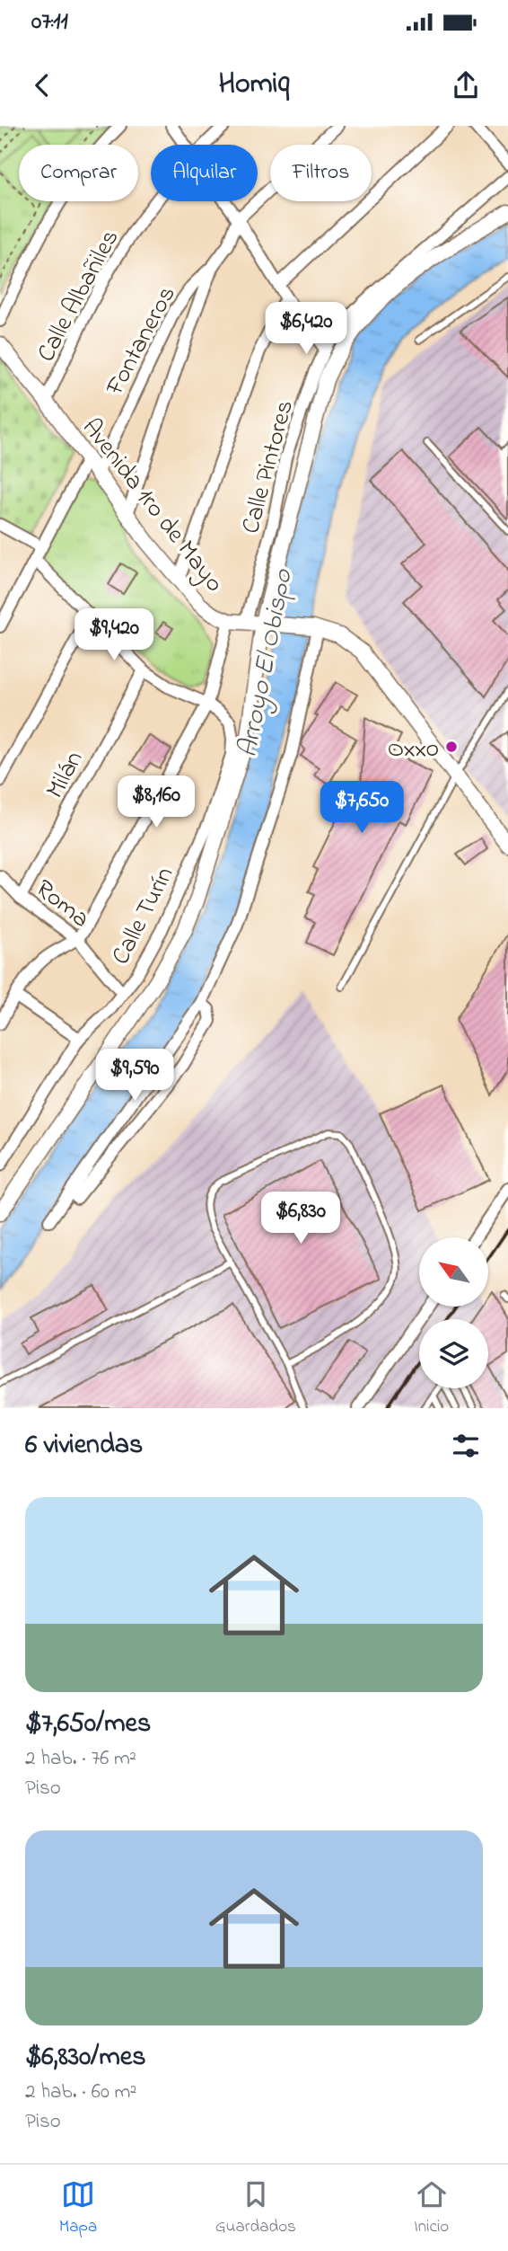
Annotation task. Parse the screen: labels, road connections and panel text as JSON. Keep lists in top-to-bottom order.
{
  "streets": {
    "street": [
      "Calle Albañiles",
      "Fontaneros",
      "Calle Pintores",
      "Avenida 1ro de Mayo",
      "Milán",
      "Roma",
      "Calle Turín"
    ]
  },
  "crossings": [
    ["Calle Albañiles", "Avenida 1ro de Mayo"],
    ["Fontaneros", "Avenida 1ro de Mayo"],
    ["Calle Pintores", "Avenida 1ro de Mayo"],
    ["Milán", "Roma"],
    ["Roma", "Calle Turín"]
  ],
  "water": ["Arroyo El Obispo"],
  "places": ["Oxxo"],
  "north": "top left",
  "page": {
    "status": "07:11",
    "header": "Homiq",
    "chip": ["Comprar", "Alquilar", "Filtros"],
    "price": [
      "$6,420",
      "$9,420",
      "$8,160",
      "$7,650",
      "$9,590",
      "$6,830"
    ],
    "heading": "6 viviendas",
    "list": [
      {
        "name": "$7,650/mes",
        "note": "2 hab. · 76 m² · Piso"
      },
      {
        "name": "$6,830/mes",
        "note": "2 hab. · 60 m² · Piso"
      }
    ],
    "tabs": ["Mapa", "Guardados", "Inicio"]
  }
}
